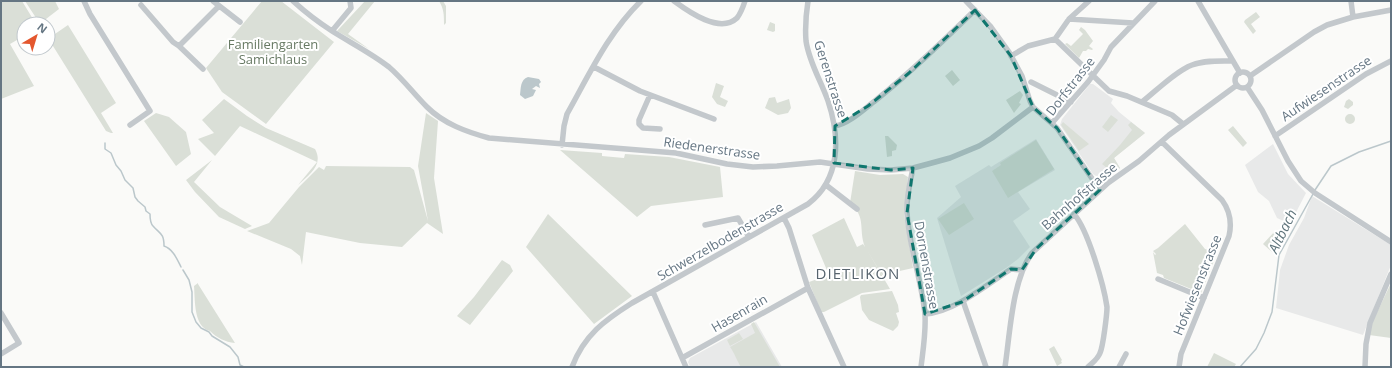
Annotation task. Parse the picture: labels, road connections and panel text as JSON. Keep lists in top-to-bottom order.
{
  "streets": {
    "street": [
      "Gerenstrasse",
      "Dorfstrasse",
      "Aufwiesenstrasse",
      "Riedenerstrasse",
      "Bahnhofstrasse",
      "Schwerzelbodenstrasse",
      "Dornenstrasse",
      "Hofwiesenstrasse",
      "Hasenrain"
    ]
  },
  "crossings": [
    ["Gerenstrasse", "Riedenerstrasse"],
    ["Gerenstrasse", "Schwerzelbodenstrasse"],
    ["Dorfstrasse", "Bahnhofstrasse"],
    ["Riedenerstrasse", "Schwerzelbodenstrasse"],
    ["Riedenerstrasse", "Dornenstrasse"],
    ["Bahnhofstrasse", "Hofwiesenstrasse"]
  ],
  "districts": ["DIETLIKON"],
  "water": ["Altbach"],
  "parks": ["Familiengarten Samichlaus"],
  "north": "top right"
}
